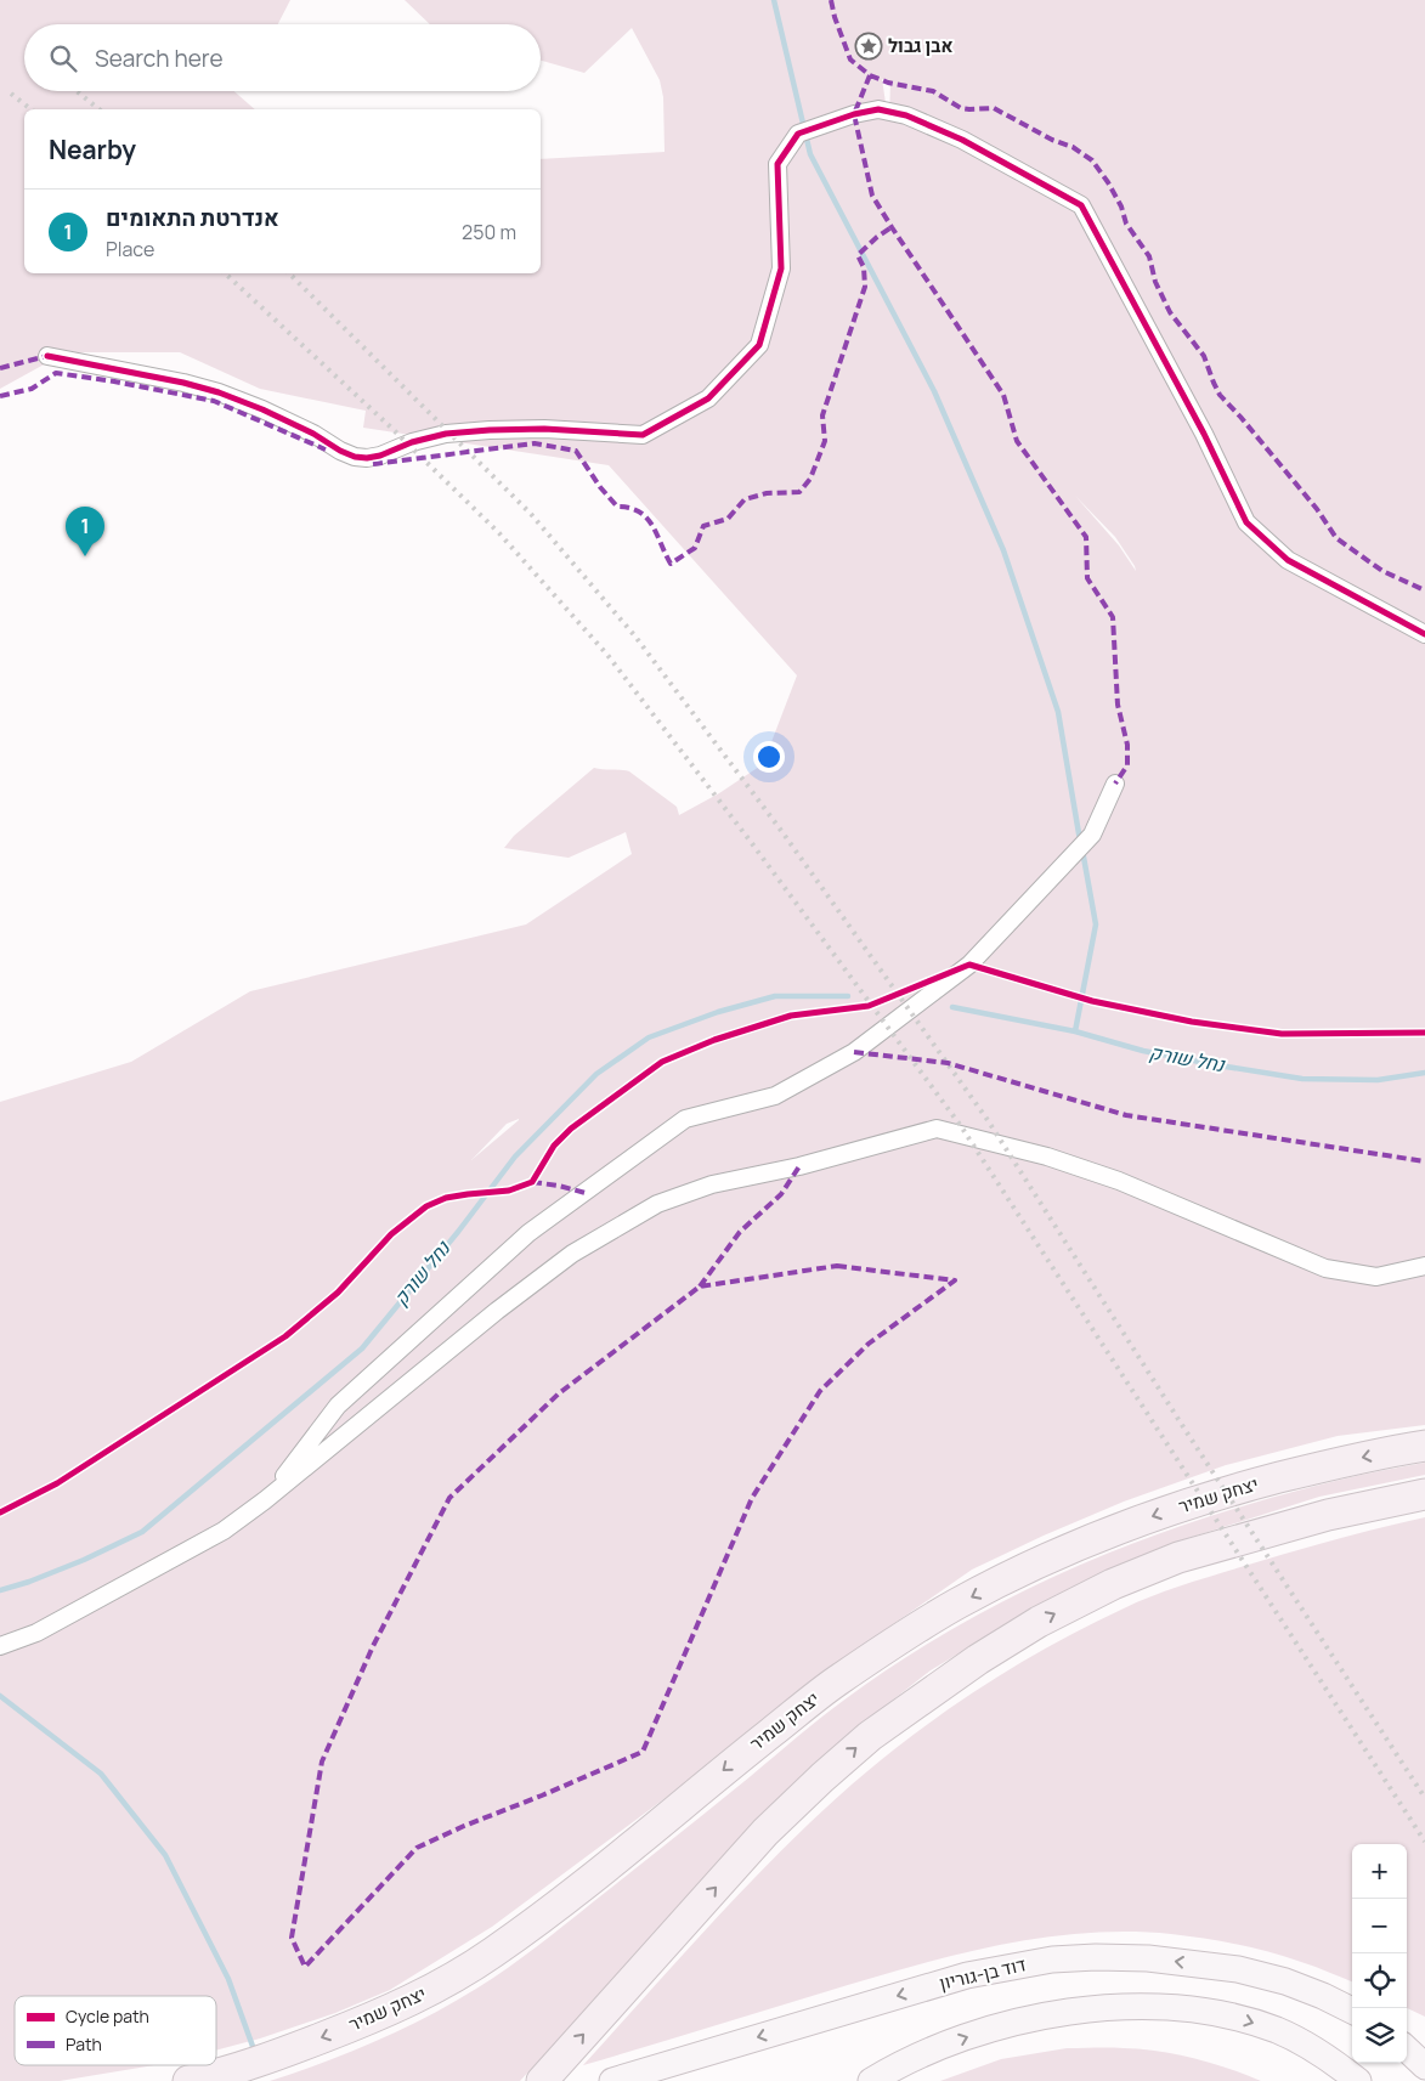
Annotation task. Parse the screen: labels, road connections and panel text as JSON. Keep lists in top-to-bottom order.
{
  "streets": {
    "highway": ["יצחק שמיר"],
    "main road": ["דוד בן-גוריון"]
  },
  "water": ["נחל שורק"],
  "places": {
    "place": ["אבן גבול"]
  },
  "legend": ["Cycle path", "Path"],
  "page": {
    "search": "Search here",
    "heading": "Nearby",
    "list": [
      {
        "mark": "1",
        "name": "אנדרטת התאומים",
        "note": "Place",
        "value": "250 m"
      }
    ],
    "pins": "1",
    "map_buttons": ["+", "−"]
  }
}
